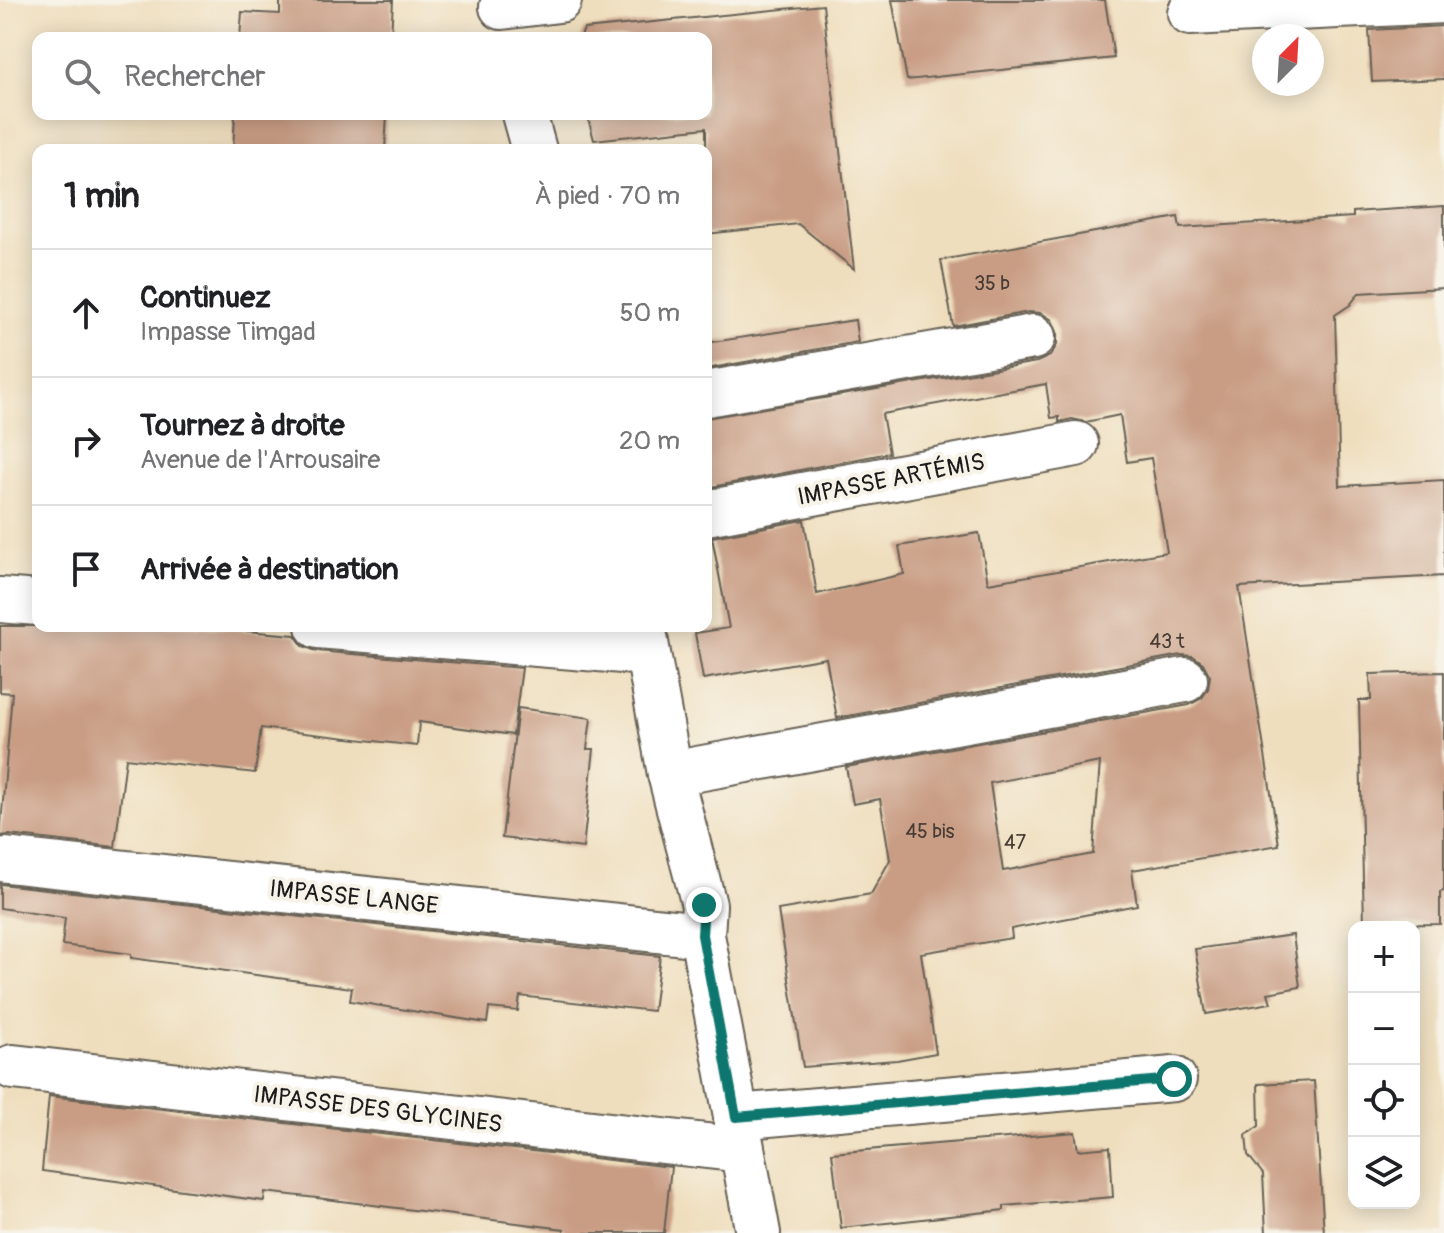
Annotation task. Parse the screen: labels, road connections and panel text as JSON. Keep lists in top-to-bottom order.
{
  "streets": {
    "street": ["IMPASSE ARTÉMIS", "IMPASSE LANGE", "IMPASSE DES GLYCINES"]
  },
  "house_numbers": [
    "35 b",
    "43 t",
    "45 bis",
    "47"
  ],
  "north": "top right",
  "page": {
    "search": "Rechercher",
    "heading": ["1 min", "À pied · 70 m"],
    "list": [
      ["Continuez", "Impasse Timgad", "50 m"],
      ["Tournez à droite", "Avenue de l'Arrousaire", "20 m"],
      "Arrivée à destination"
    ],
    "map_buttons": ["+", "−"]
  }
}
